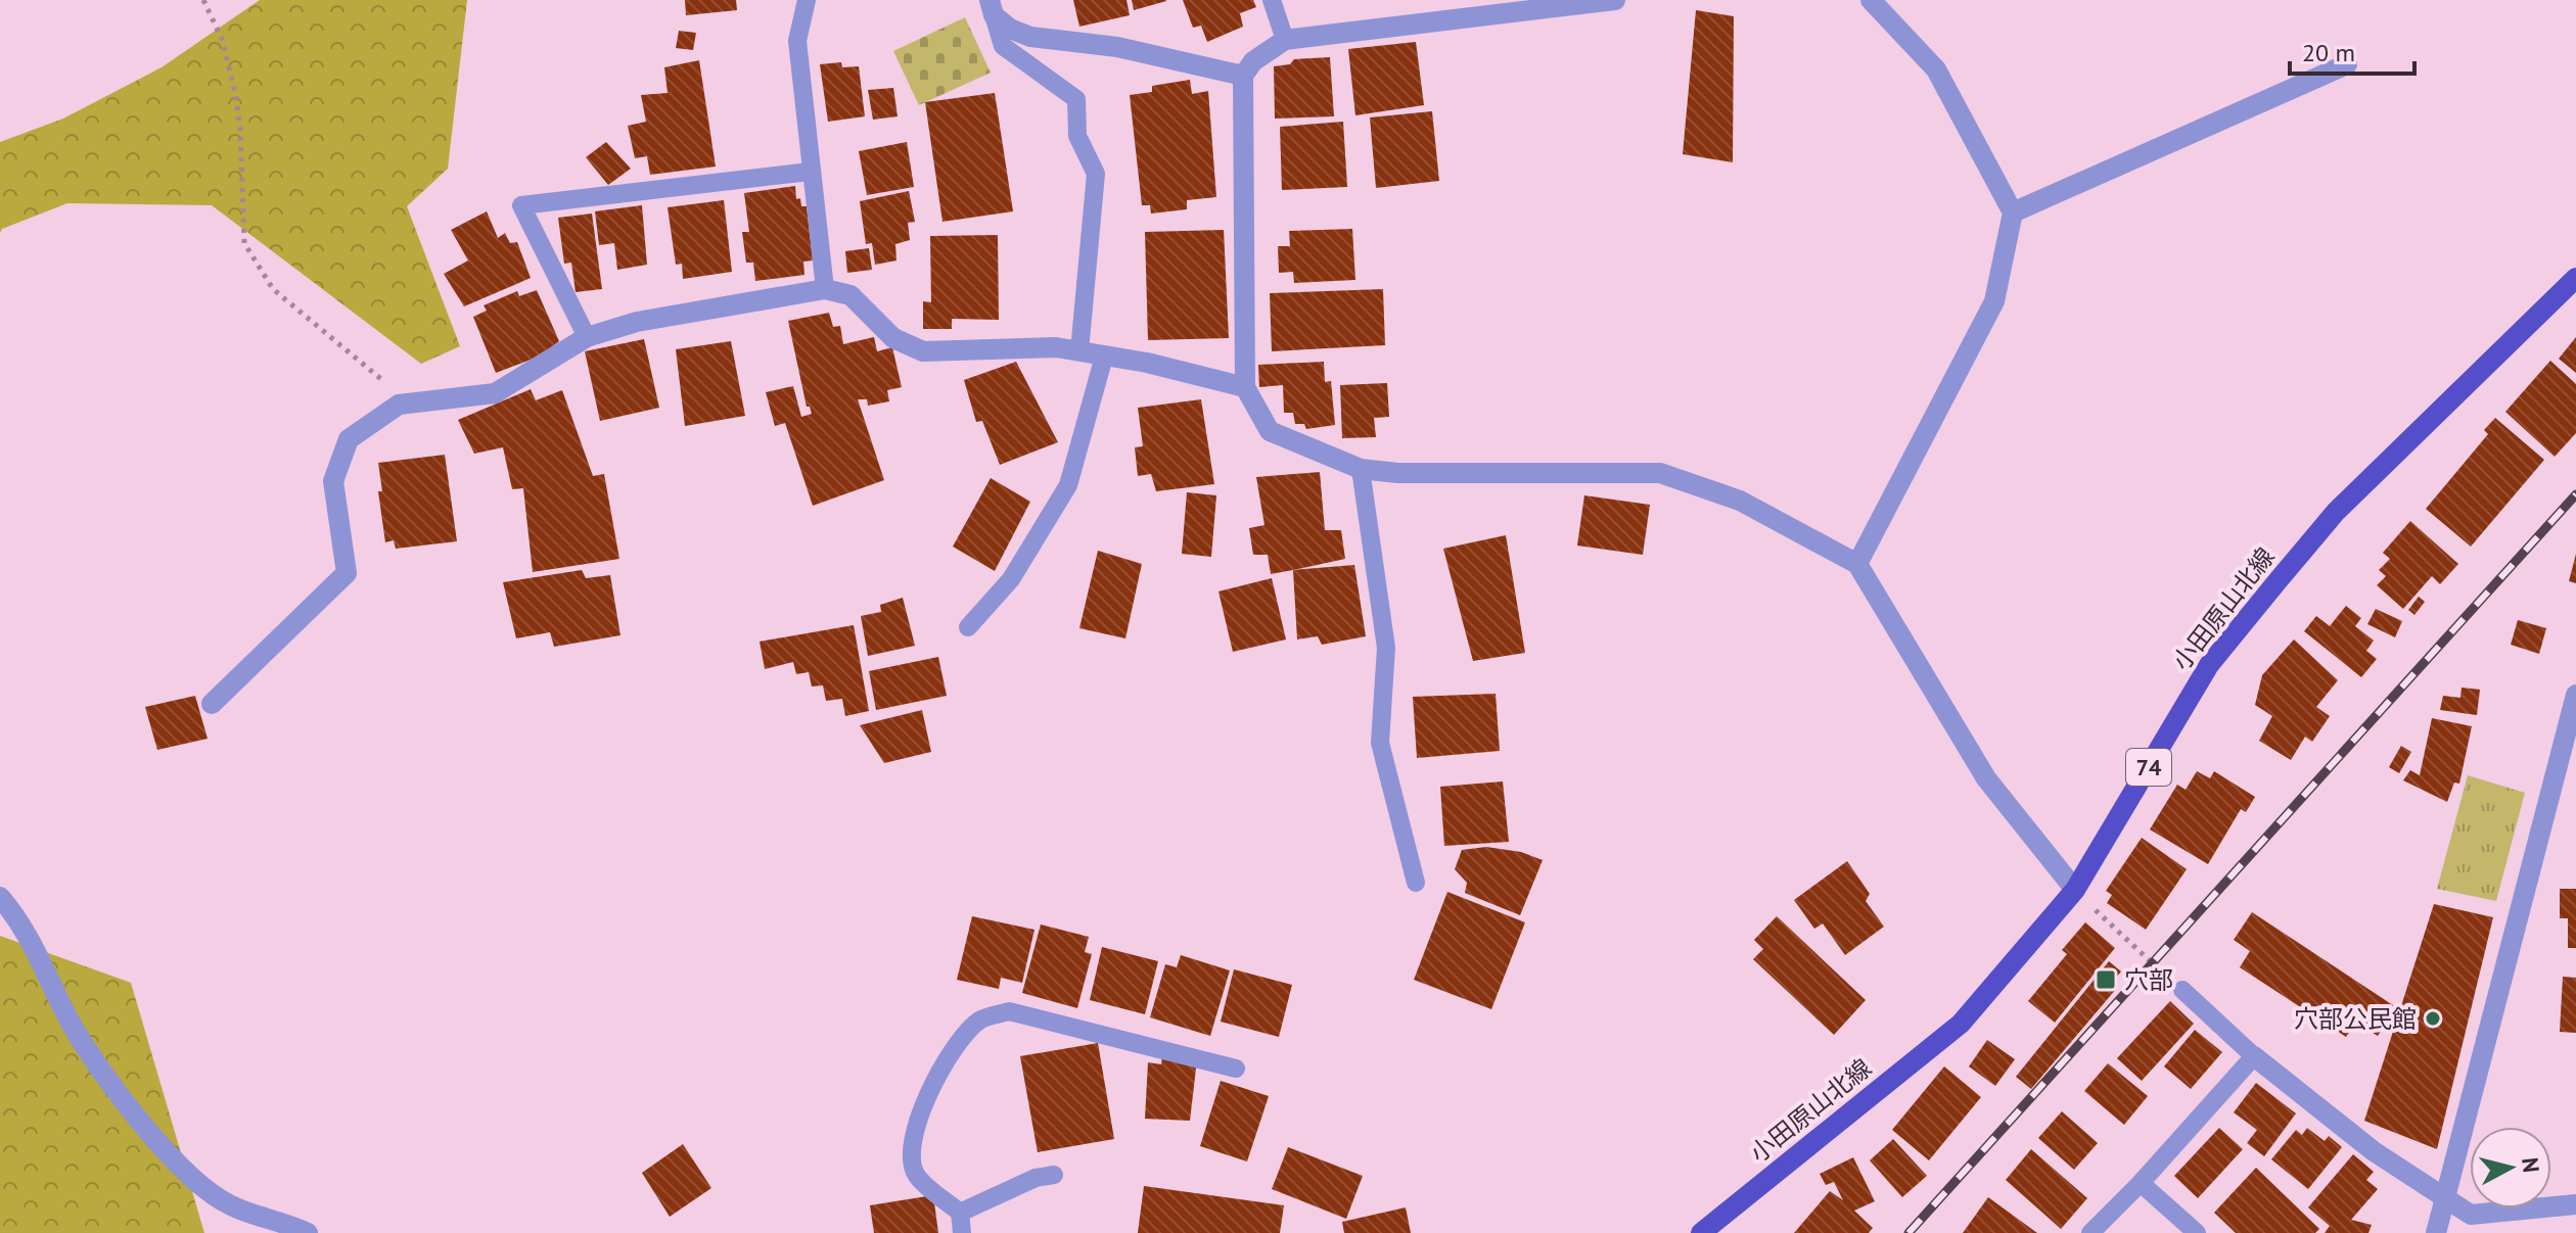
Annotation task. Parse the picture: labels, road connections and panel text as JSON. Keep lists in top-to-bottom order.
{
  "streets": {
    "main road": ["小田原山北線", "74"]
  },
  "places": {
    "transit": ["穴部"],
    "other": ["穴部公民館"]
  },
  "scale_bar": "20 m",
  "north": "right"
}
